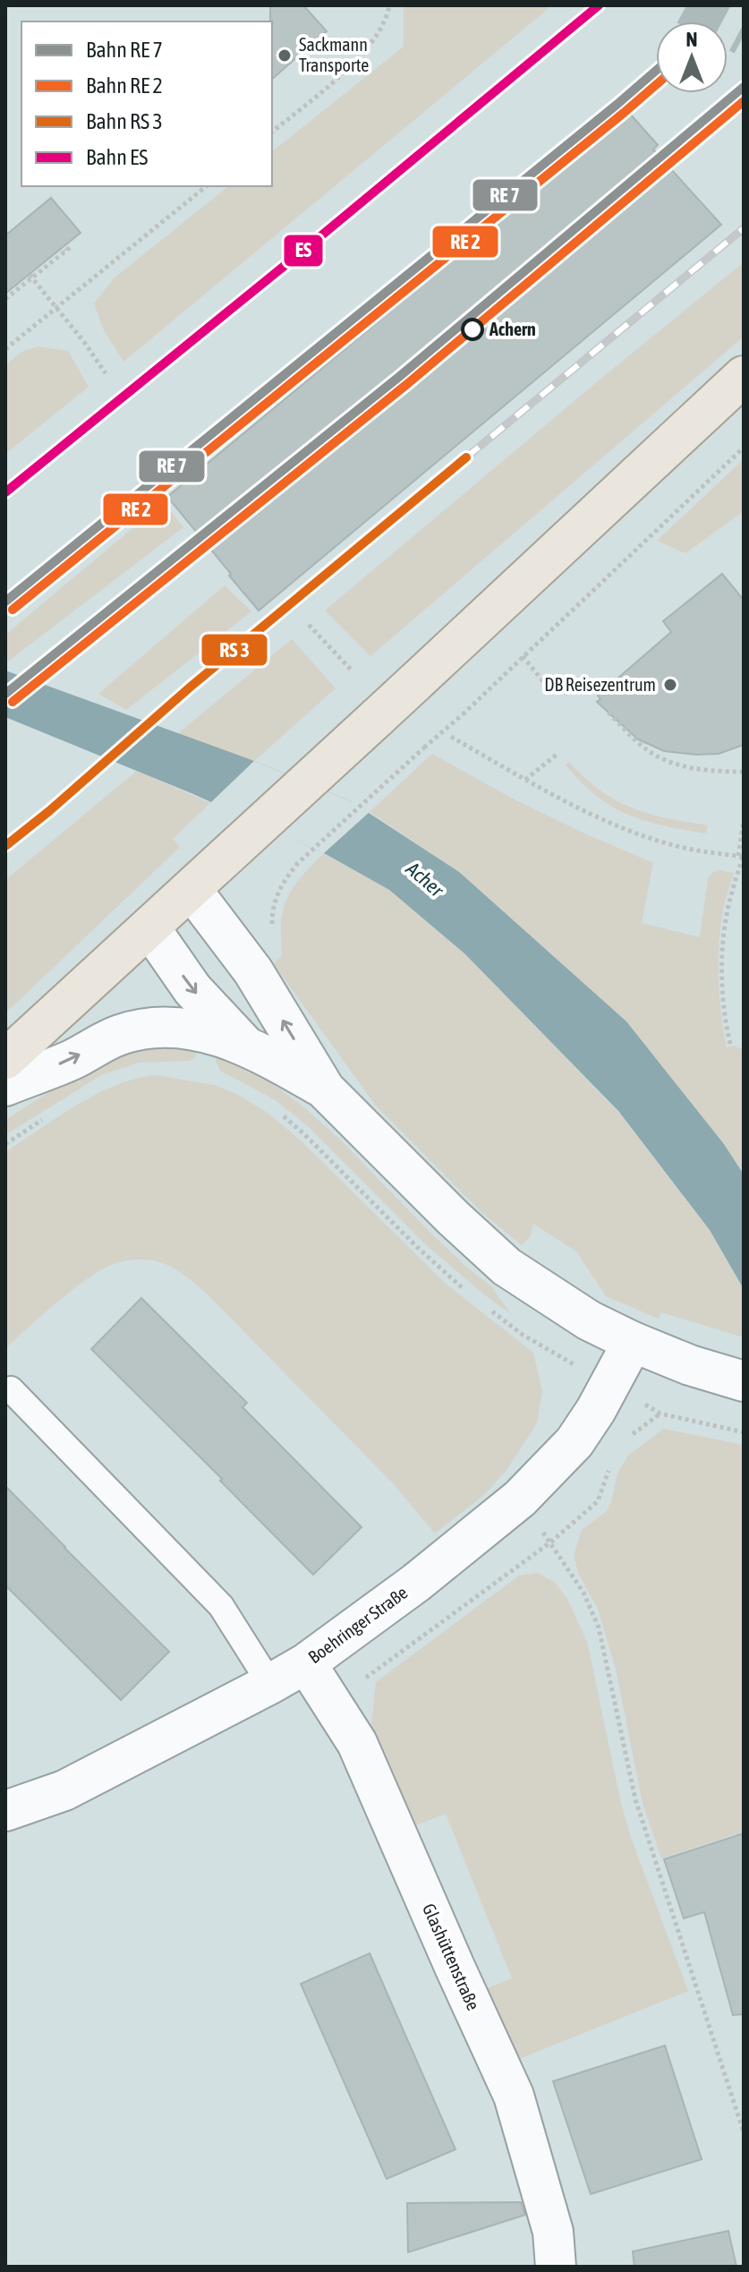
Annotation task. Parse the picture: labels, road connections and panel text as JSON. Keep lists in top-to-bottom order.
{
  "streets": {
    "street": ["Boehringer Straße", "Glashüttenstraße"]
  },
  "crossings": [
    ["Boehringer Straße", "Glashüttenstraße"]
  ],
  "water": ["Acher"],
  "places": ["Sackmann Transporte", "Achern", "DB Reisezentrum"],
  "lines": ["rail line ES"],
  "legend": [
    "Bahn RE 7",
    "Bahn RE 2",
    "Bahn RS 3",
    "Bahn ES"
  ],
  "north": "top"
}
